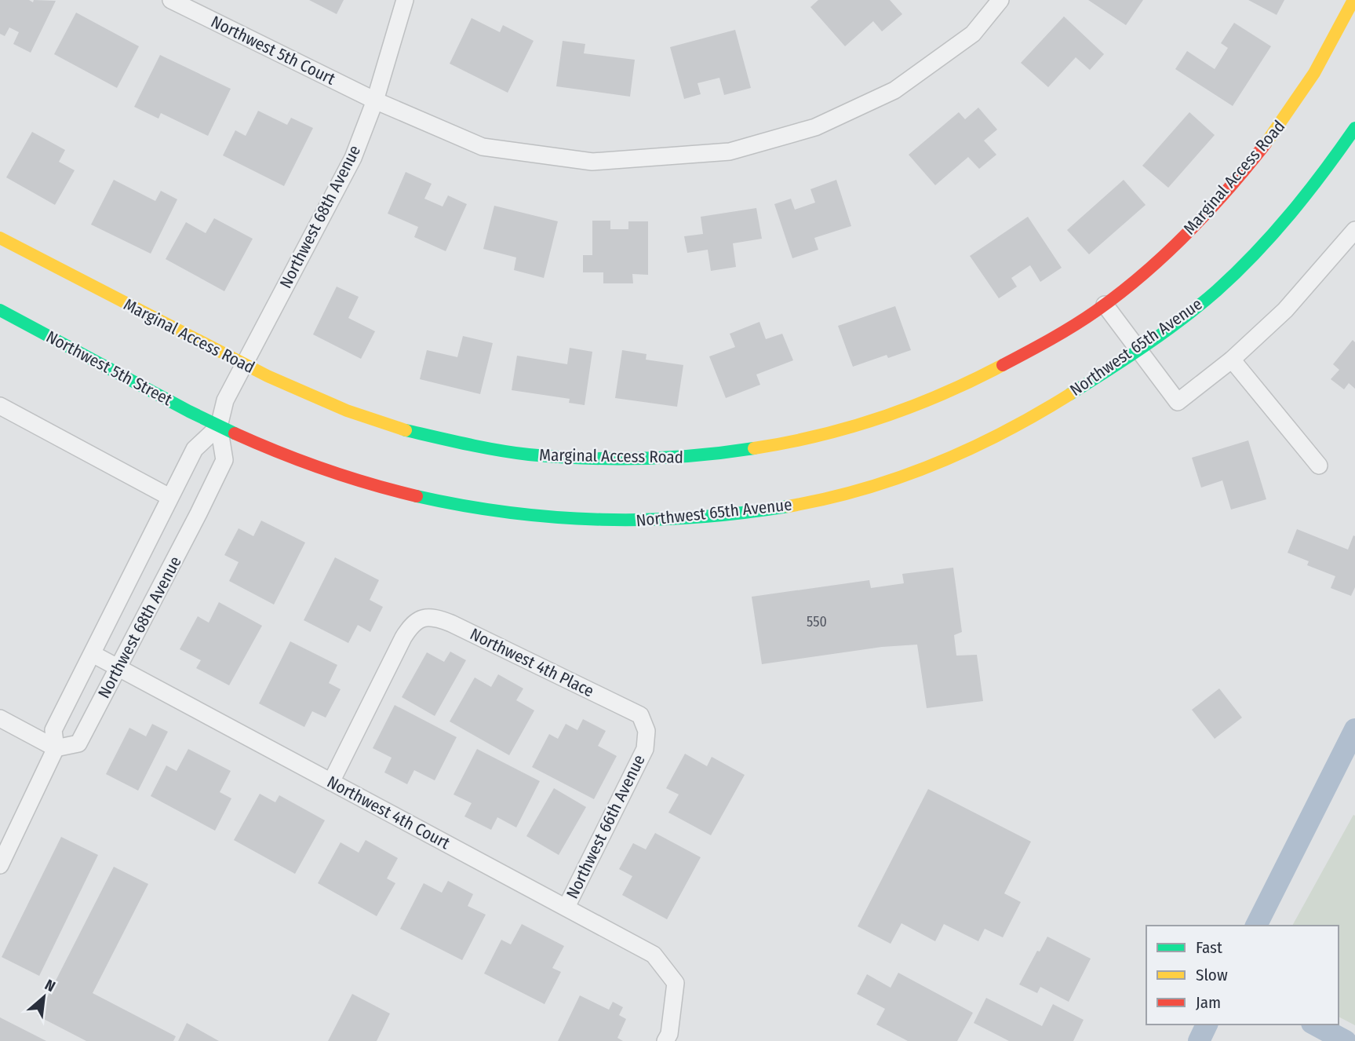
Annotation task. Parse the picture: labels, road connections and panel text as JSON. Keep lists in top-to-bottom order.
{
  "streets": {
    "street": [
      "Northwest 5th Court",
      "Marginal Access Road",
      "Northwest 68th Avenue",
      "Northwest 65th Avenue",
      "Northwest 5th Street",
      "Northwest 4th Place",
      "Northwest 4th Court",
      "Northwest 66th Avenue"
    ]
  },
  "crossings": [
    ["Northwest 5th Court", "Northwest 68th Avenue"],
    ["Marginal Access Road", "Northwest 68th Avenue"],
    ["Northwest 68th Avenue", "Northwest 65th Avenue"],
    ["Northwest 68th Avenue", "Northwest 5th Street"],
    ["Northwest 68th Avenue", "Northwest 4th Court"],
    ["Northwest 65th Avenue", "Northwest 5th Street"],
    ["Northwest 4th Place", "Northwest 4th Court"],
    ["Northwest 4th Place", "Northwest 66th Avenue"],
    ["Northwest 4th Court", "Northwest 66th Avenue"]
  ],
  "house_numbers": ["550"],
  "legend": ["Fast", "Slow", "Jam"],
  "north": "top right"
}
